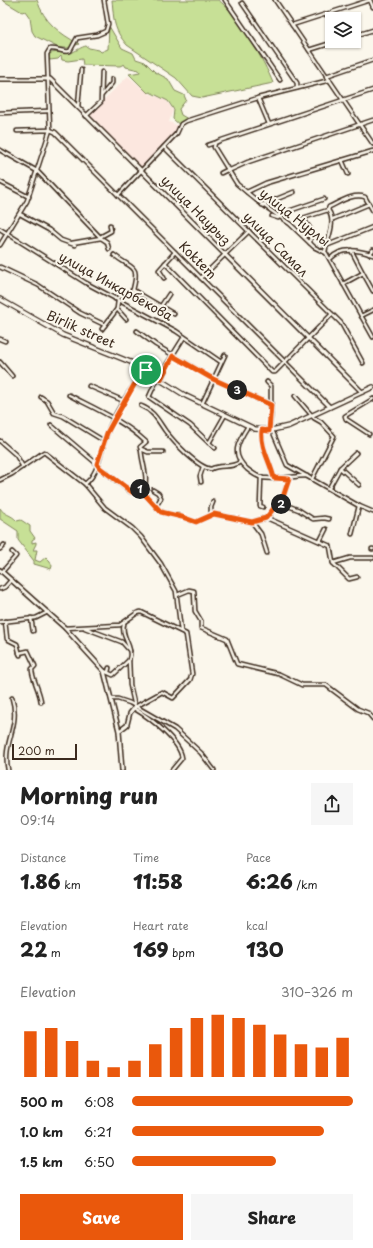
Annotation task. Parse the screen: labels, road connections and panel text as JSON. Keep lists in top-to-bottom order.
{
  "streets": {
    "main road": ["Birlik street"],
    "street": [
      "улица Наурыз",
      "улица Нурлы",
      "улица Самал",
      "Koktem",
      "улица Инкарбекова"
    ]
  },
  "crossings": [
    ["улица Наурыз", "Birlik street"],
    ["Koktem", "Birlik street"]
  ],
  "scale_bar": "200 m",
  "page": {
    "pins": ["3", "1", "2"],
    "scale": "200 m",
    "heading": ["Morning run", "09:14"],
    "stats": [
      ["Distance", "1.86 km"],
      ["Time", "11:58"],
      ["Pace", "6:26 /km"],
      ["Elevation", "22 m"],
      ["Heart rate", "169 bpm"],
      ["kcal", "130"]
    ],
    "chart": ["Elevation", "310–326 m"],
    "list": [
      {
        "name": "500 m",
        "note": "6:08"
      },
      {
        "name": "1.0 km",
        "note": "6:21"
      },
      {
        "name": "1.5 km",
        "note": "6:50"
      }
    ],
    "buttons": ["Save", "Share"]
  }
}
